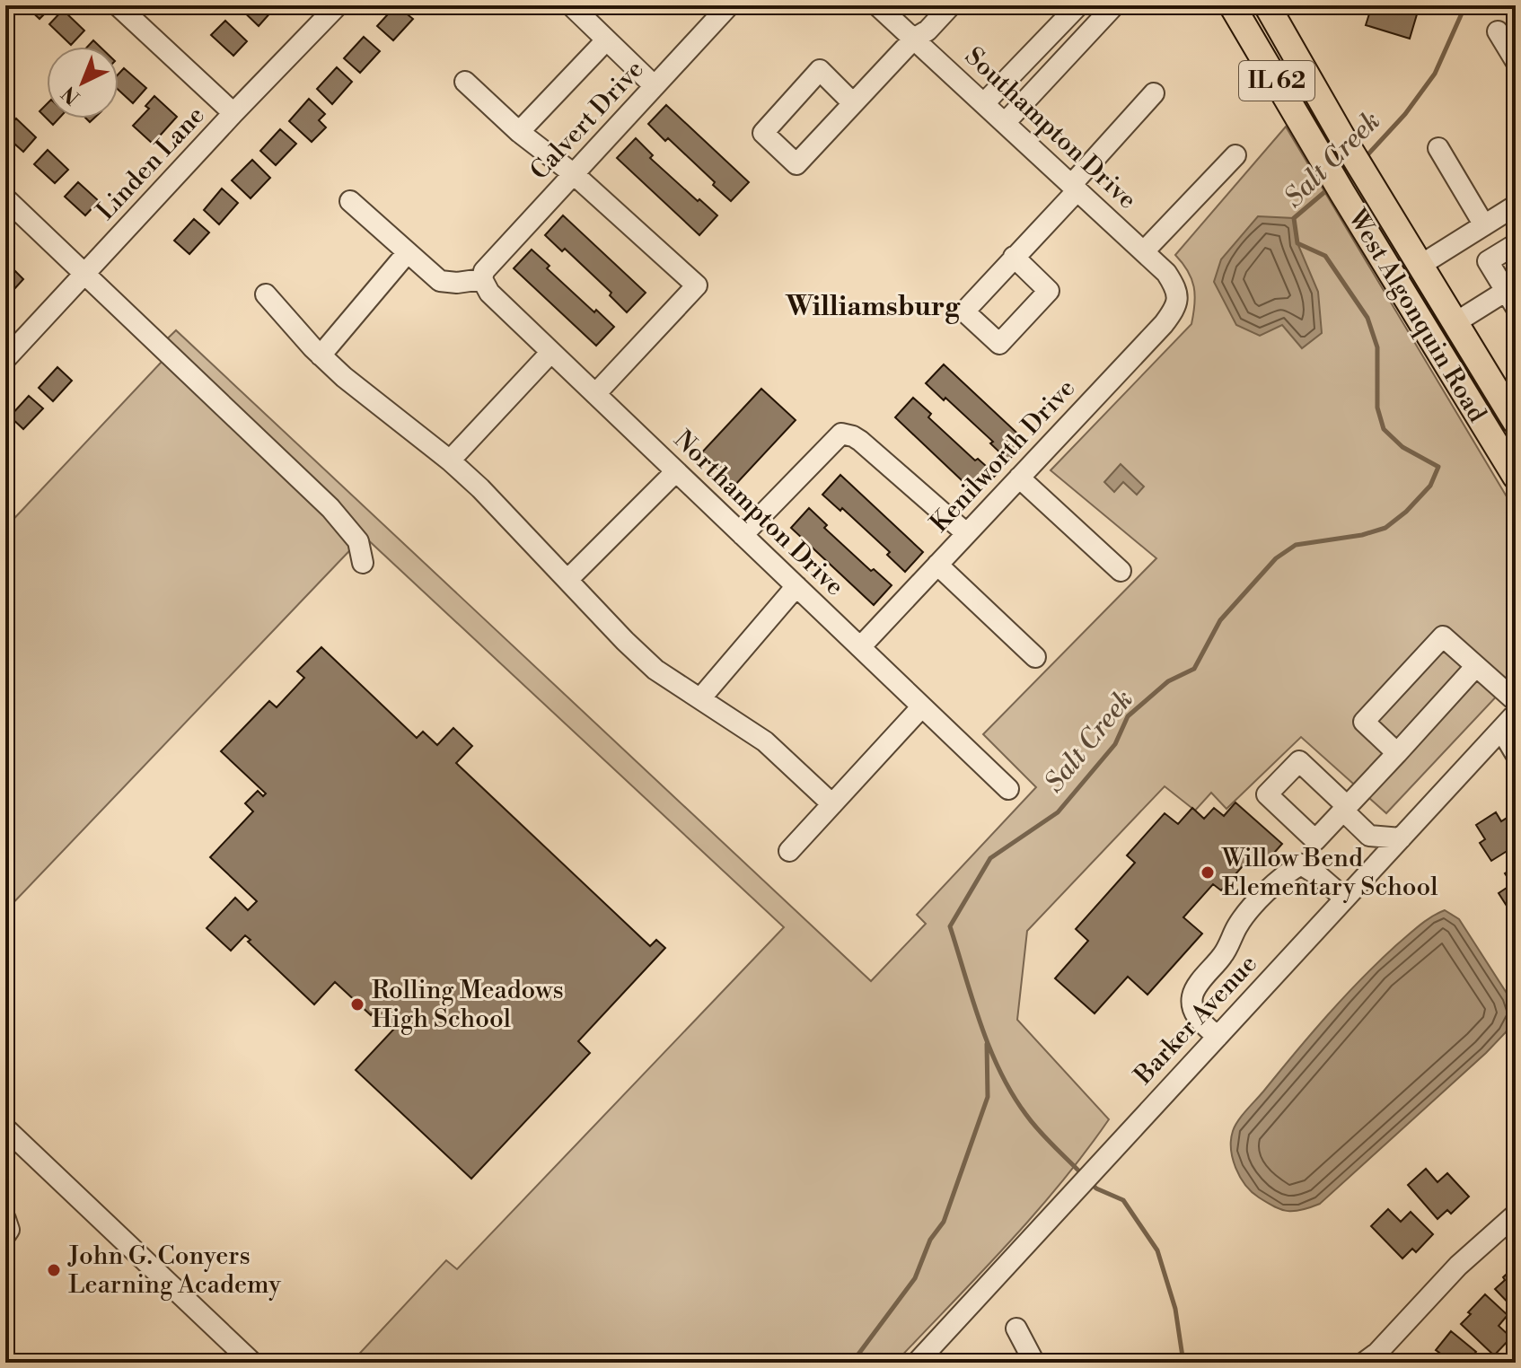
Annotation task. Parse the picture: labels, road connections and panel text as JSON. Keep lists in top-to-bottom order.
{
  "streets": {
    "main road": ["IL 62", "West Algonquin Road"],
    "street": [
      "Calvert Drive",
      "Southampton Drive",
      "Linden Lane",
      "Kenilworth Drive",
      "Northampton Drive",
      "Barker Avenue"
    ]
  },
  "crossings": [
    ["Calvert Drive", "Northampton Drive"],
    ["Southampton Drive", "Kenilworth Drive"],
    ["Kenilworth Drive", "Northampton Drive"]
  ],
  "districts": ["Williamsburg"],
  "water": ["Salt Creek"],
  "places": ["Willow Bend Elementary School", "Rolling Meadows High School", "John G. Conyers Learning Academy"],
  "north": "bottom left"
}
